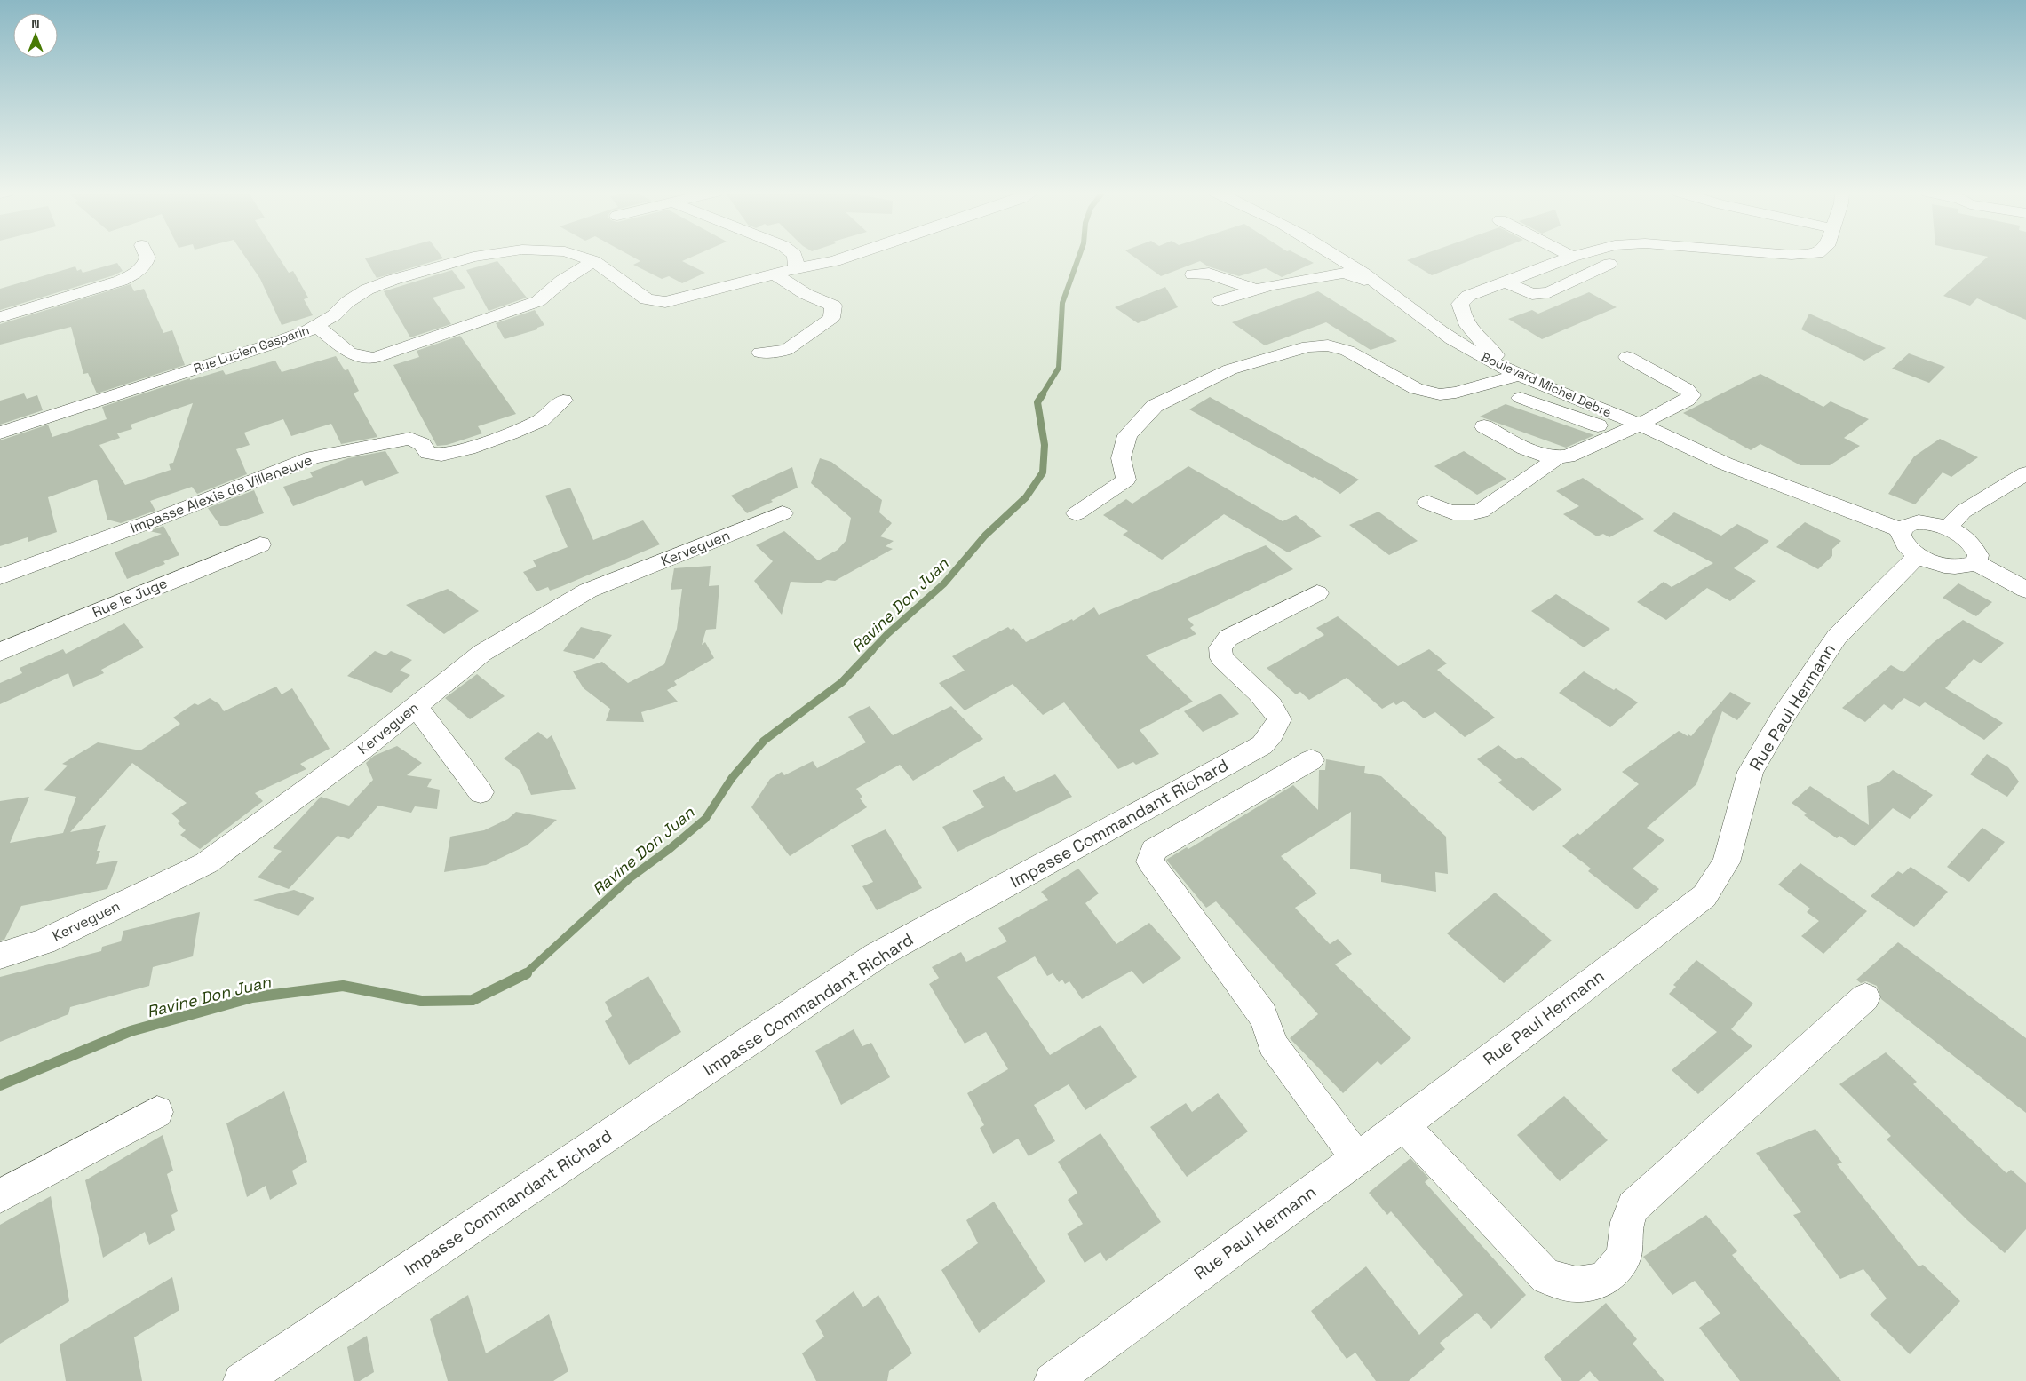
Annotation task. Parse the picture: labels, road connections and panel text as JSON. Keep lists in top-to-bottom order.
{
  "streets": {
    "street": [
      "Rue Lucien Gasparin",
      "Boulevard Michel Debré",
      "Impasse Alexis de Villeneuve",
      "Kerveguen",
      "Rue le Juge",
      "Rue Paul Hermann",
      "Impasse Commandant Richard"
    ]
  },
  "water": ["Ravine Don Juan"],
  "north": "top"
}
